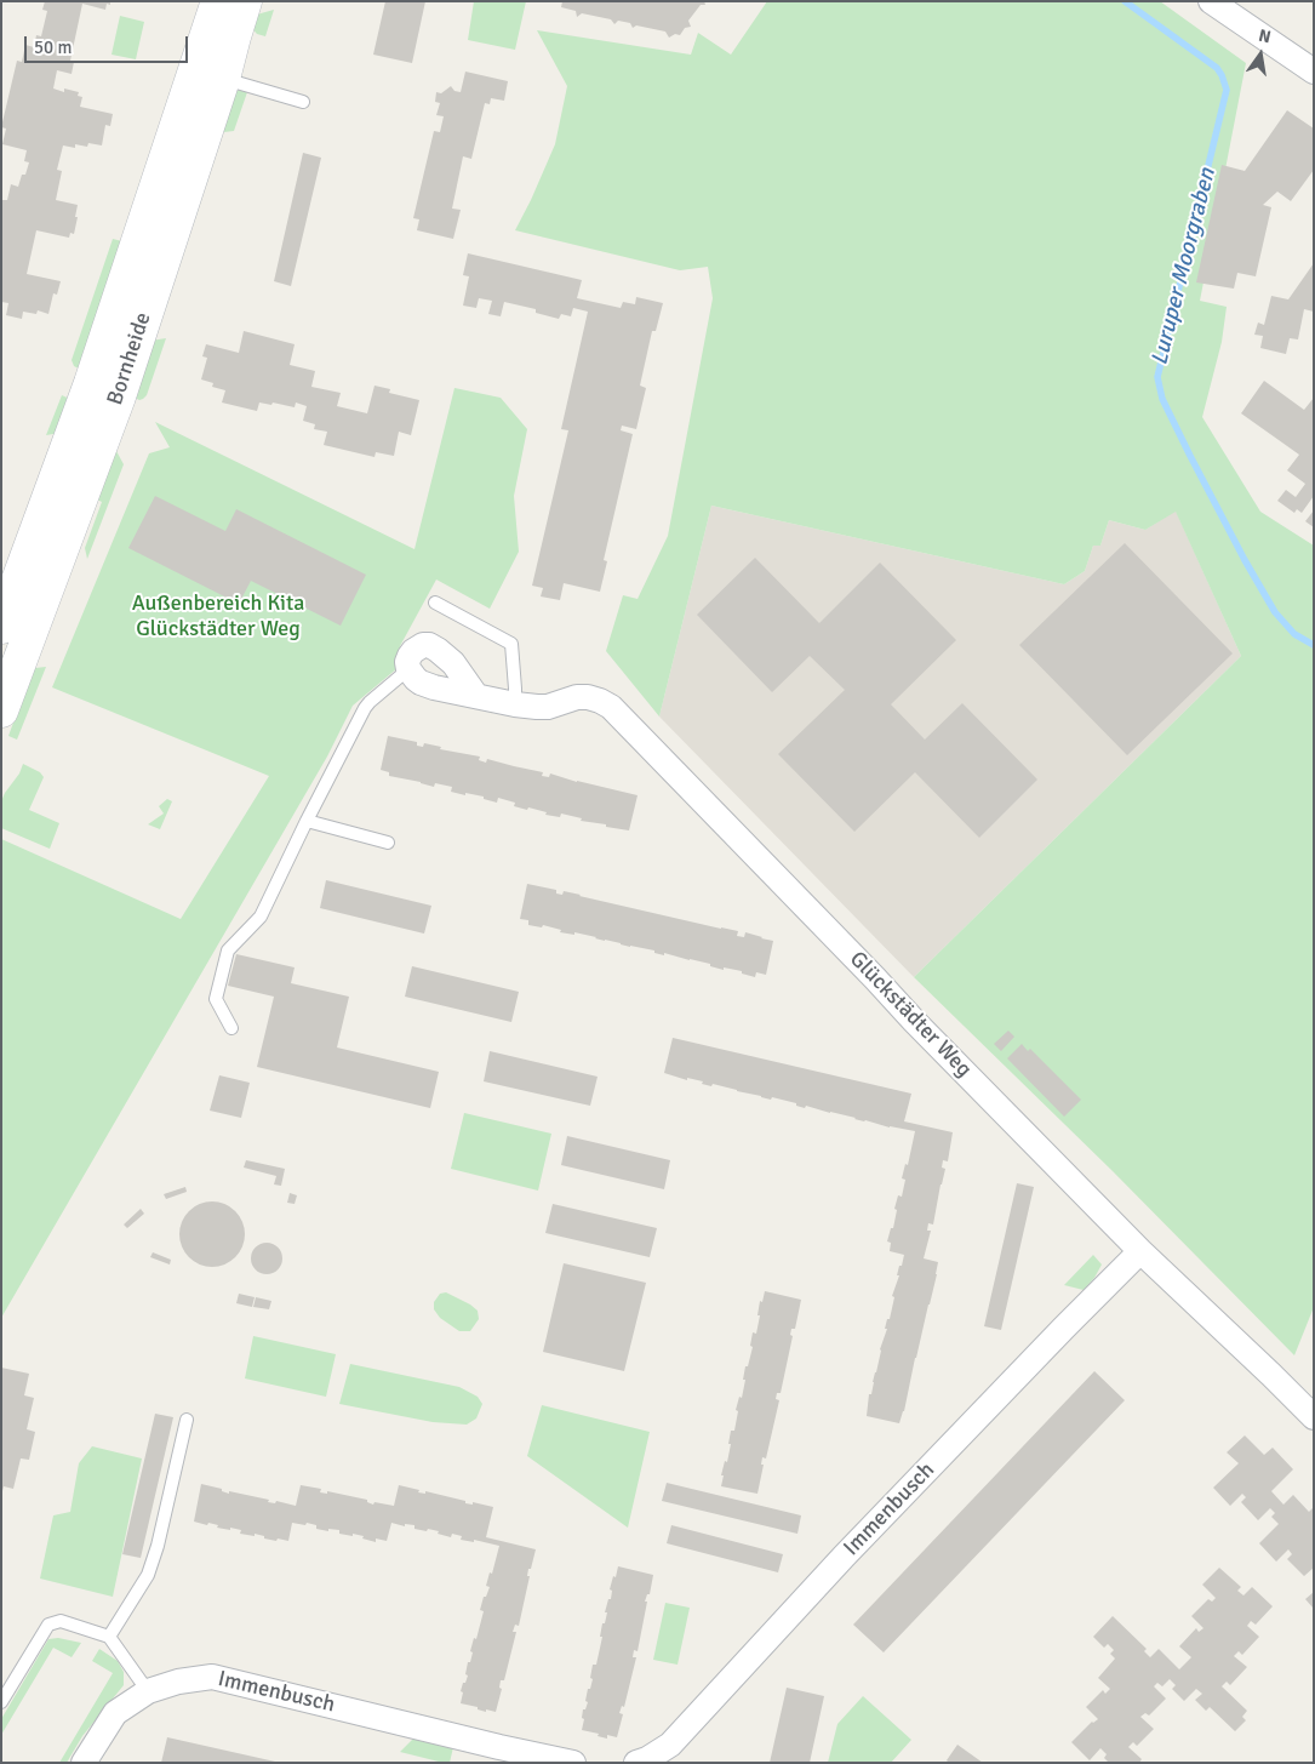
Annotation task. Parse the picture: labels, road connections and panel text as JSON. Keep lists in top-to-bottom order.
{
  "streets": {
    "street": ["Bornheide", "Glückstädter Weg", "Immenbusch"]
  },
  "crossings": [
    ["Glückstädter Weg", "Immenbusch"]
  ],
  "water": ["Luruper Moorgraben"],
  "parks": ["Außenbereich Kita Glückstädter Weg"],
  "scale_bar": "50 m",
  "north": "top"
}
